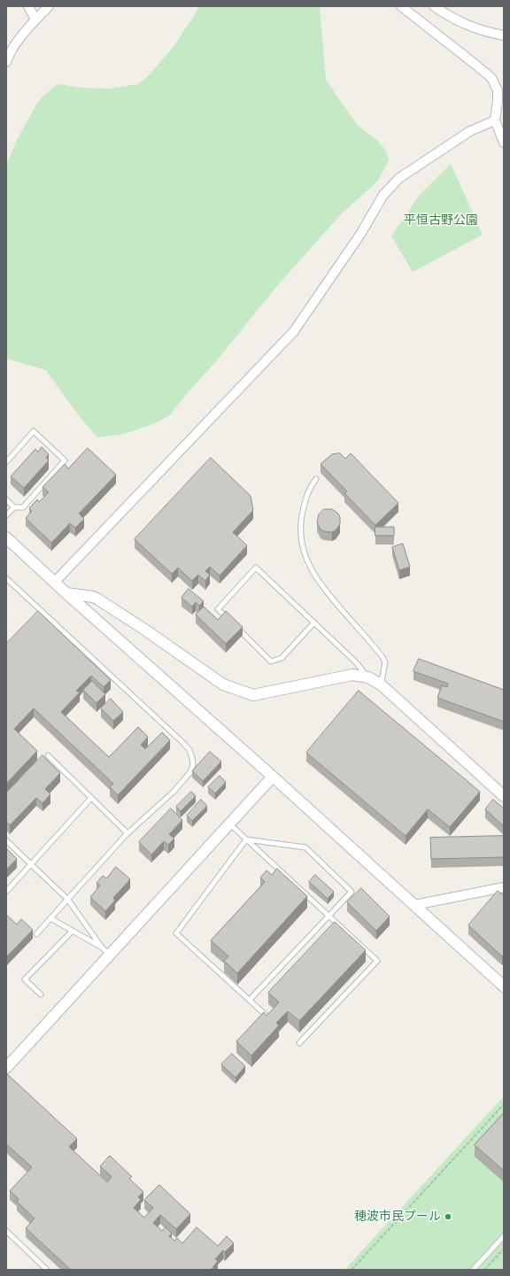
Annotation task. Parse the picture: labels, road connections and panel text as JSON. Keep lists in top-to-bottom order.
{
  "parks": ["平恒古野公園"],
  "places": ["穂波市民プール"]
}
